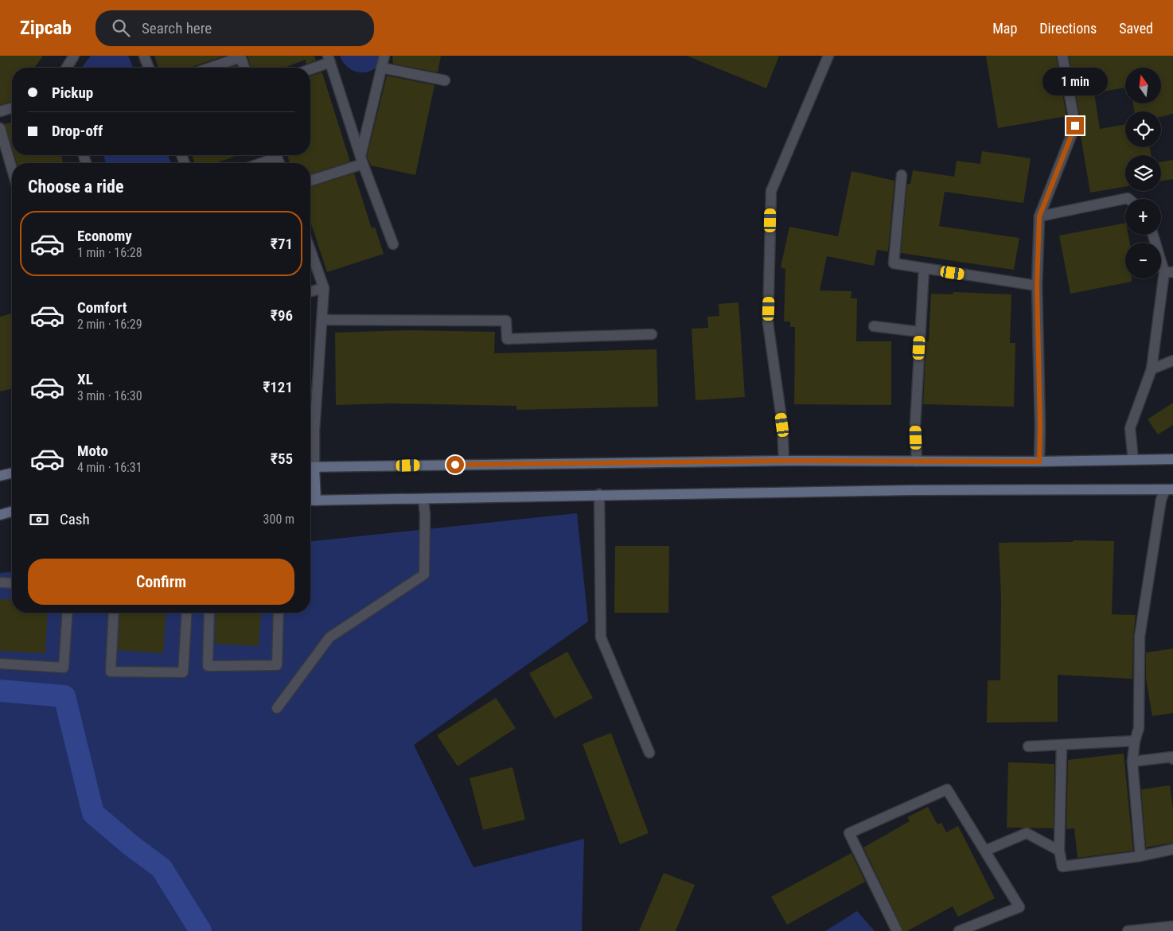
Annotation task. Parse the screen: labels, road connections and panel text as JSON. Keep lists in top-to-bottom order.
{
  "north": "top",
  "page": {
    "header": "Zipcab",
    "search": "Search here",
    "nav": ["Map", "Directions", "Saved"],
    "map_buttons": ["+", "−"],
    "bubble": "1 min",
    "banner": ["Pickup", "Drop-off"],
    "heading": "Choose a ride",
    "list": [
      {
        "name": "Economy",
        "note": "1 min · 16:28",
        "value": "₹71"
      },
      {
        "name": "Comfort",
        "note": "2 min · 16:29",
        "value": "₹96"
      },
      {
        "name": "XL",
        "note": "3 min · 16:30",
        "value": "₹121"
      },
      {
        "name": "Moto",
        "note": "4 min · 16:31",
        "value": "₹55"
      }
    ],
    "pay": ["Cash", "300 m"],
    "buttons": "Confirm"
  }
}
